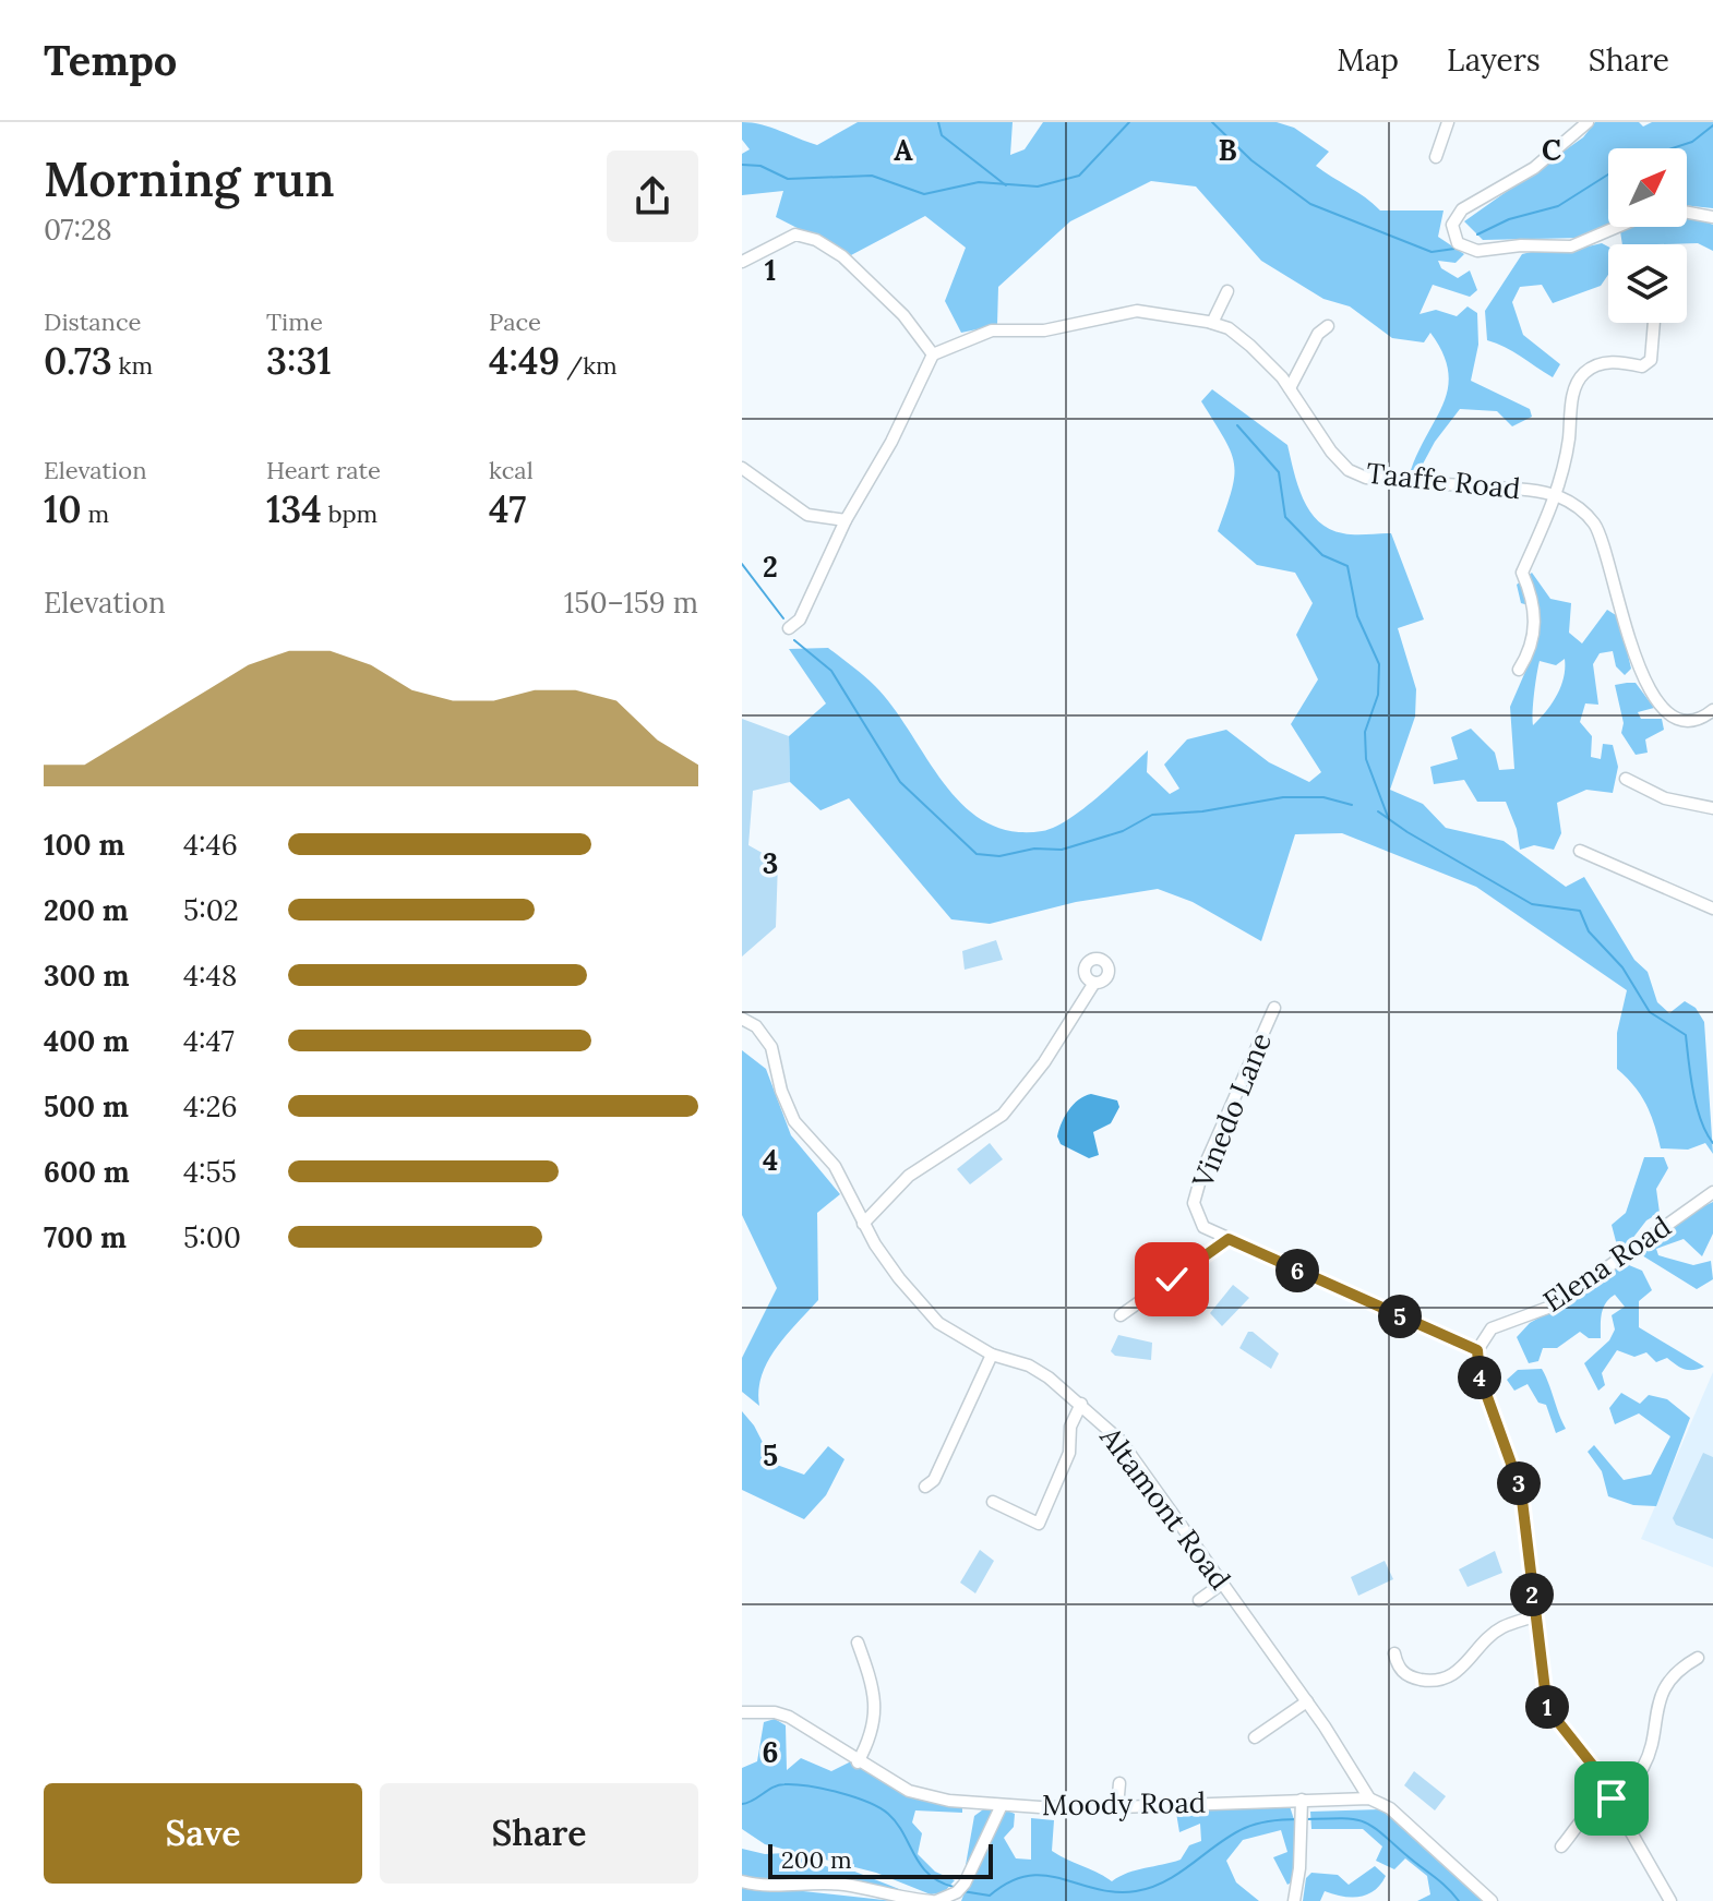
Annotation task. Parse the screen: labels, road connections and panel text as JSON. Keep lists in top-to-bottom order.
{
  "streets": {
    "street": [
      "Taaffe Road",
      "Vinedo Lane",
      "Elena Road",
      "Altamont Road",
      "Moody Road"
    ]
  },
  "crossings": [
    ["Vinedo Lane", "Elena Road"],
    ["Altamont Road", "Moody Road"]
  ],
  "scale_bar": "200 m",
  "north": "top right",
  "page": {
    "header": "Tempo",
    "nav": ["Map", "Layers", "Share"],
    "heading": ["Morning run", "07:28"],
    "stats": [
      ["Distance", "0.73 km"],
      ["Time", "3:31"],
      ["Pace", "4:49 /km"],
      ["Elevation", "10 m"],
      ["Heart rate", "134 bpm"],
      ["kcal", "47"]
    ],
    "chart": ["Elevation", "150–159 m"],
    "list": [
      {
        "name": "100 m",
        "note": "4:46"
      },
      {
        "name": "200 m",
        "note": "5:02"
      },
      {
        "name": "300 m",
        "note": "4:48"
      },
      {
        "name": "400 m",
        "note": "4:47"
      },
      {
        "name": "500 m",
        "note": "4:26"
      },
      {
        "name": "600 m",
        "note": "4:55"
      },
      {
        "name": "700 m",
        "note": "5:00"
      }
    ],
    "pins": [
      "6",
      "5",
      "4",
      "3",
      "2",
      "1"
    ],
    "buttons": ["Save", "Share"],
    "scale": "200 m"
  },
  "grid": {
    "columns": ["A", "B", "C"],
    "rows": [
      "1",
      "2",
      "3",
      "4",
      "5",
      "6"
    ]
  }
}
